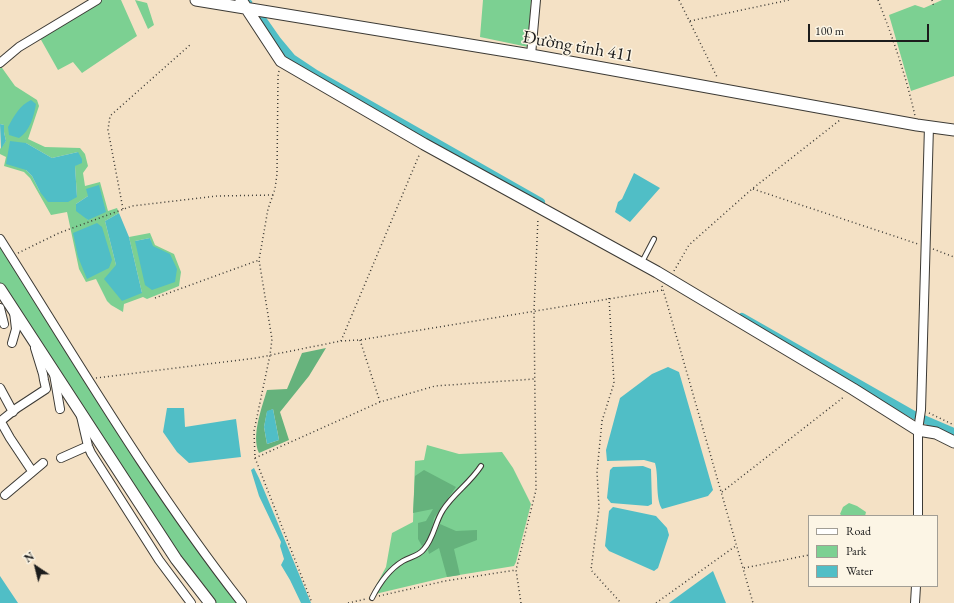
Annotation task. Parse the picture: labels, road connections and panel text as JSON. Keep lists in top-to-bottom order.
{
  "streets": {
    "main road": ["Đường tỉnh 411"]
  },
  "legend": ["Road", "Park", "Water"],
  "scale_bar": "100 m",
  "north": "top left"
}
